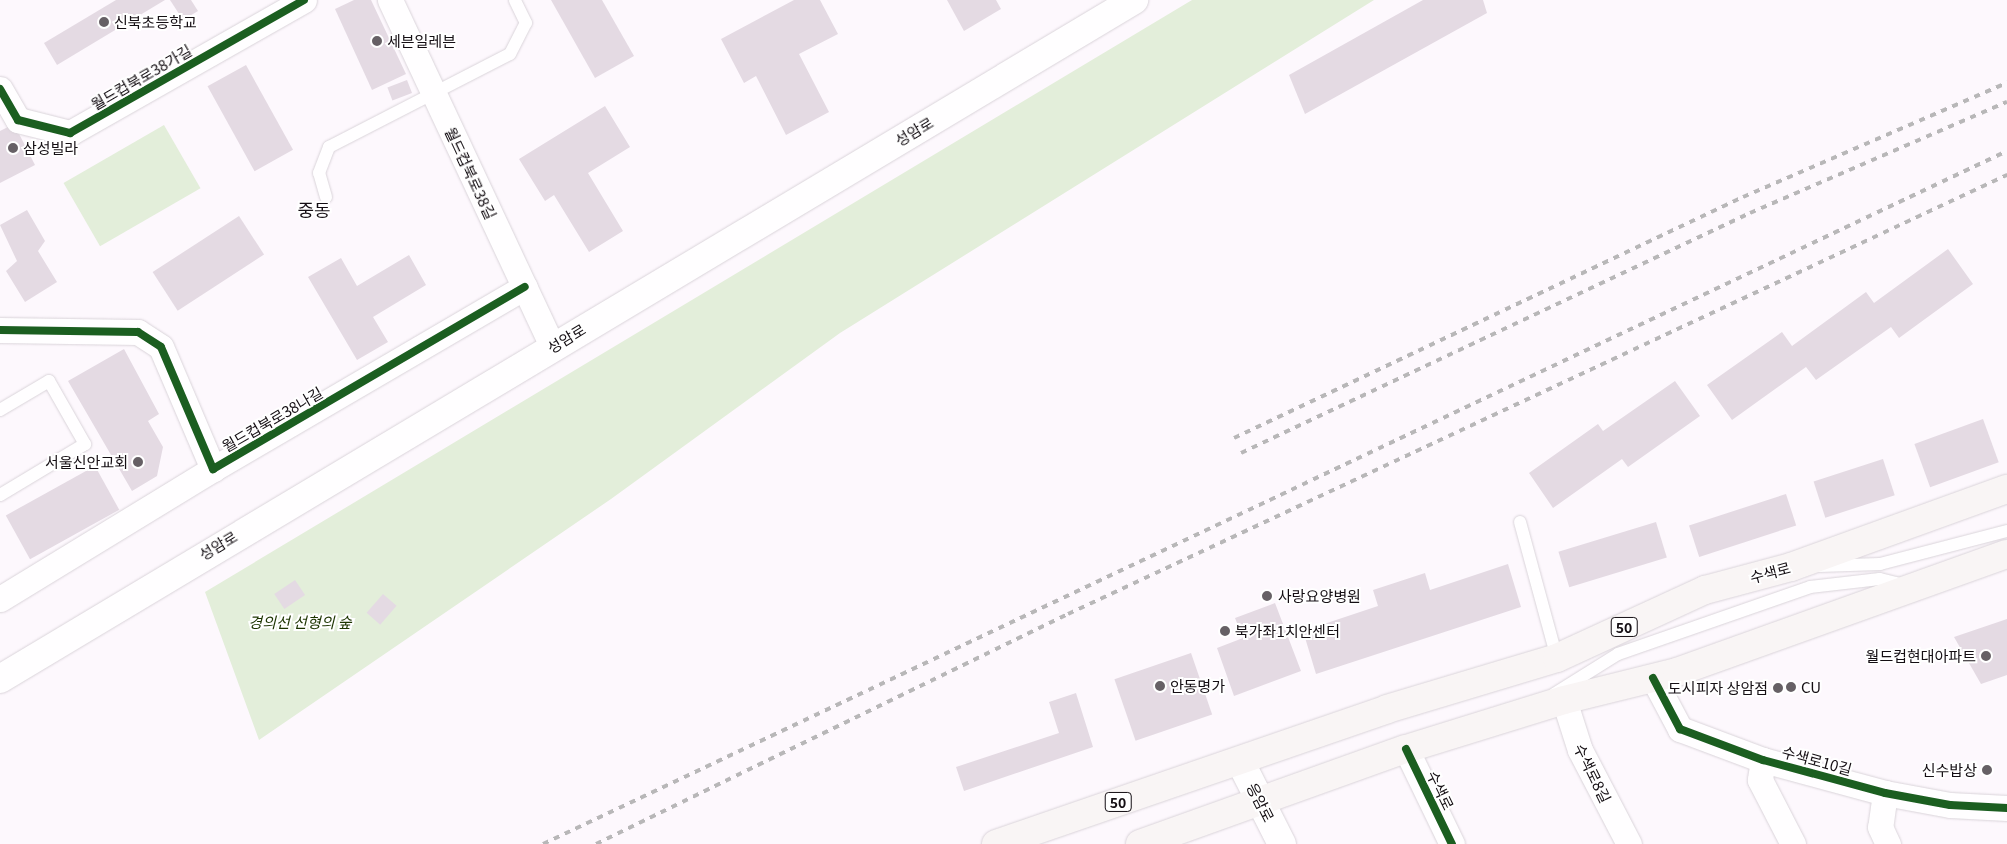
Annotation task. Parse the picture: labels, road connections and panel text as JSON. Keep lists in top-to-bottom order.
{
  "streets": {
    "main road": [
      "성암로",
      "수색로",
      "50",
      "응암로"
    ],
    "street": [
      "월드컵북로38가길",
      "월드컵북로38길",
      "월드컵북로38나길",
      "수색로10길",
      "수색로8길"
    ]
  },
  "crossings": [
    ["성암로", "월드컵북로38길"],
    ["월드컵북로38길", "월드컵북로38나길"],
    ["수색로", "응암로"]
  ],
  "districts": ["중동"],
  "parks": ["경의선 선형의 숲"],
  "places": [
    "신북초등학교",
    "세븐일레븐",
    "삼성빌라",
    "서울신안교회",
    "사랑요양병원",
    "북가좌1치안센터",
    "월드컵현대아파트",
    "안동명가",
    "CU",
    "도시피자 상암점",
    "신수밥상"
  ]
}
